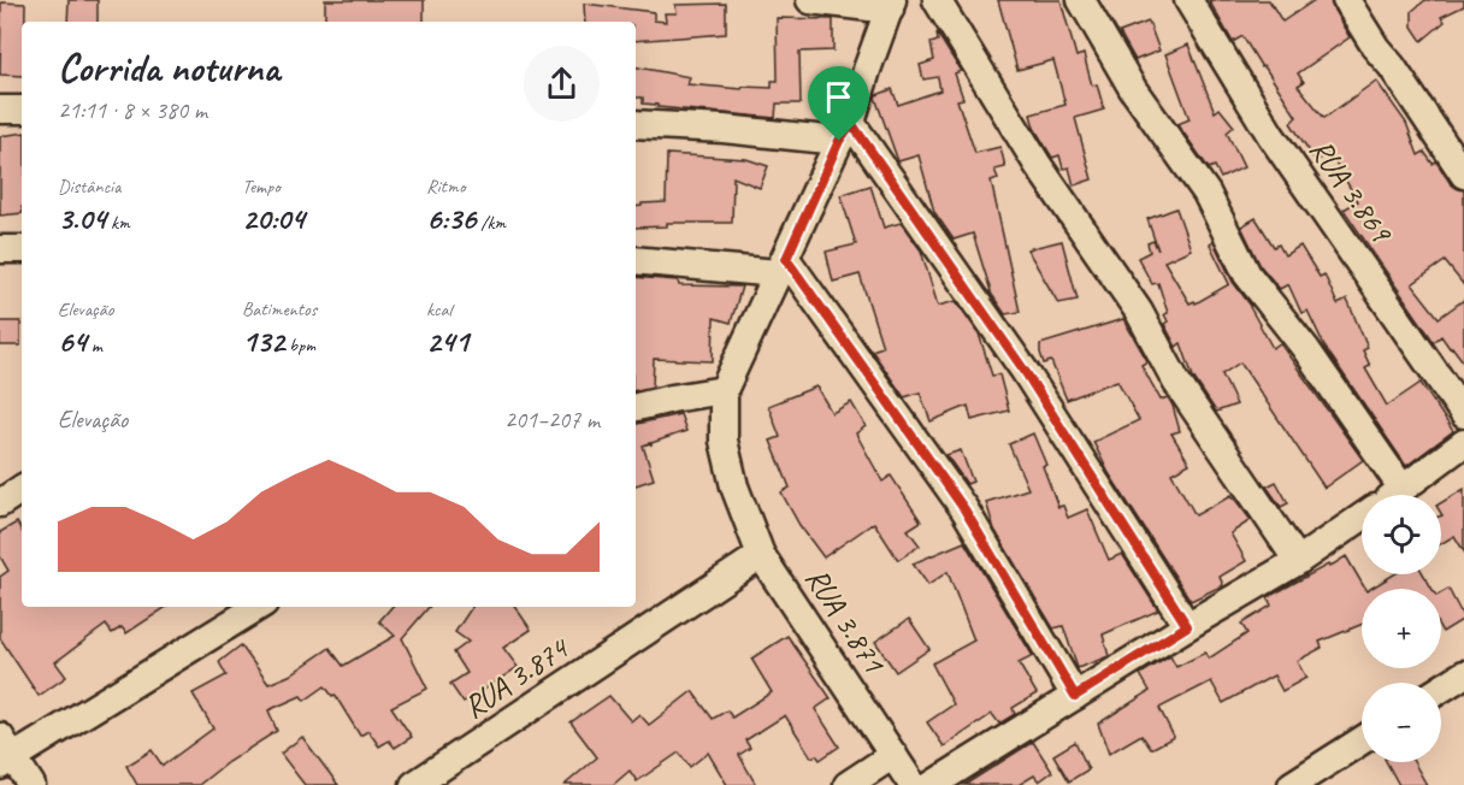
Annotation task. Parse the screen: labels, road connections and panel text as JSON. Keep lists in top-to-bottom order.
{
  "streets": {
    "street": ["RUA 3.869", "RUA 3.871", "RUA 3.874"]
  },
  "crossings": [
    ["RUA 3.871", "RUA 3.874"]
  ],
  "page": {
    "heading": ["Corrida noturna", "21:11 · 8 × 380 m"],
    "stats": [
      ["Distância", "3.04 km"],
      ["Tempo", "20:04"],
      ["Ritmo", "6:36 /km"],
      ["Elevação", "64 m"],
      ["Batimentos", "132 bpm"],
      ["kcal", "241"]
    ],
    "chart": ["Elevação", "201–207 m"],
    "map_buttons": ["+", "−"]
  }
}
